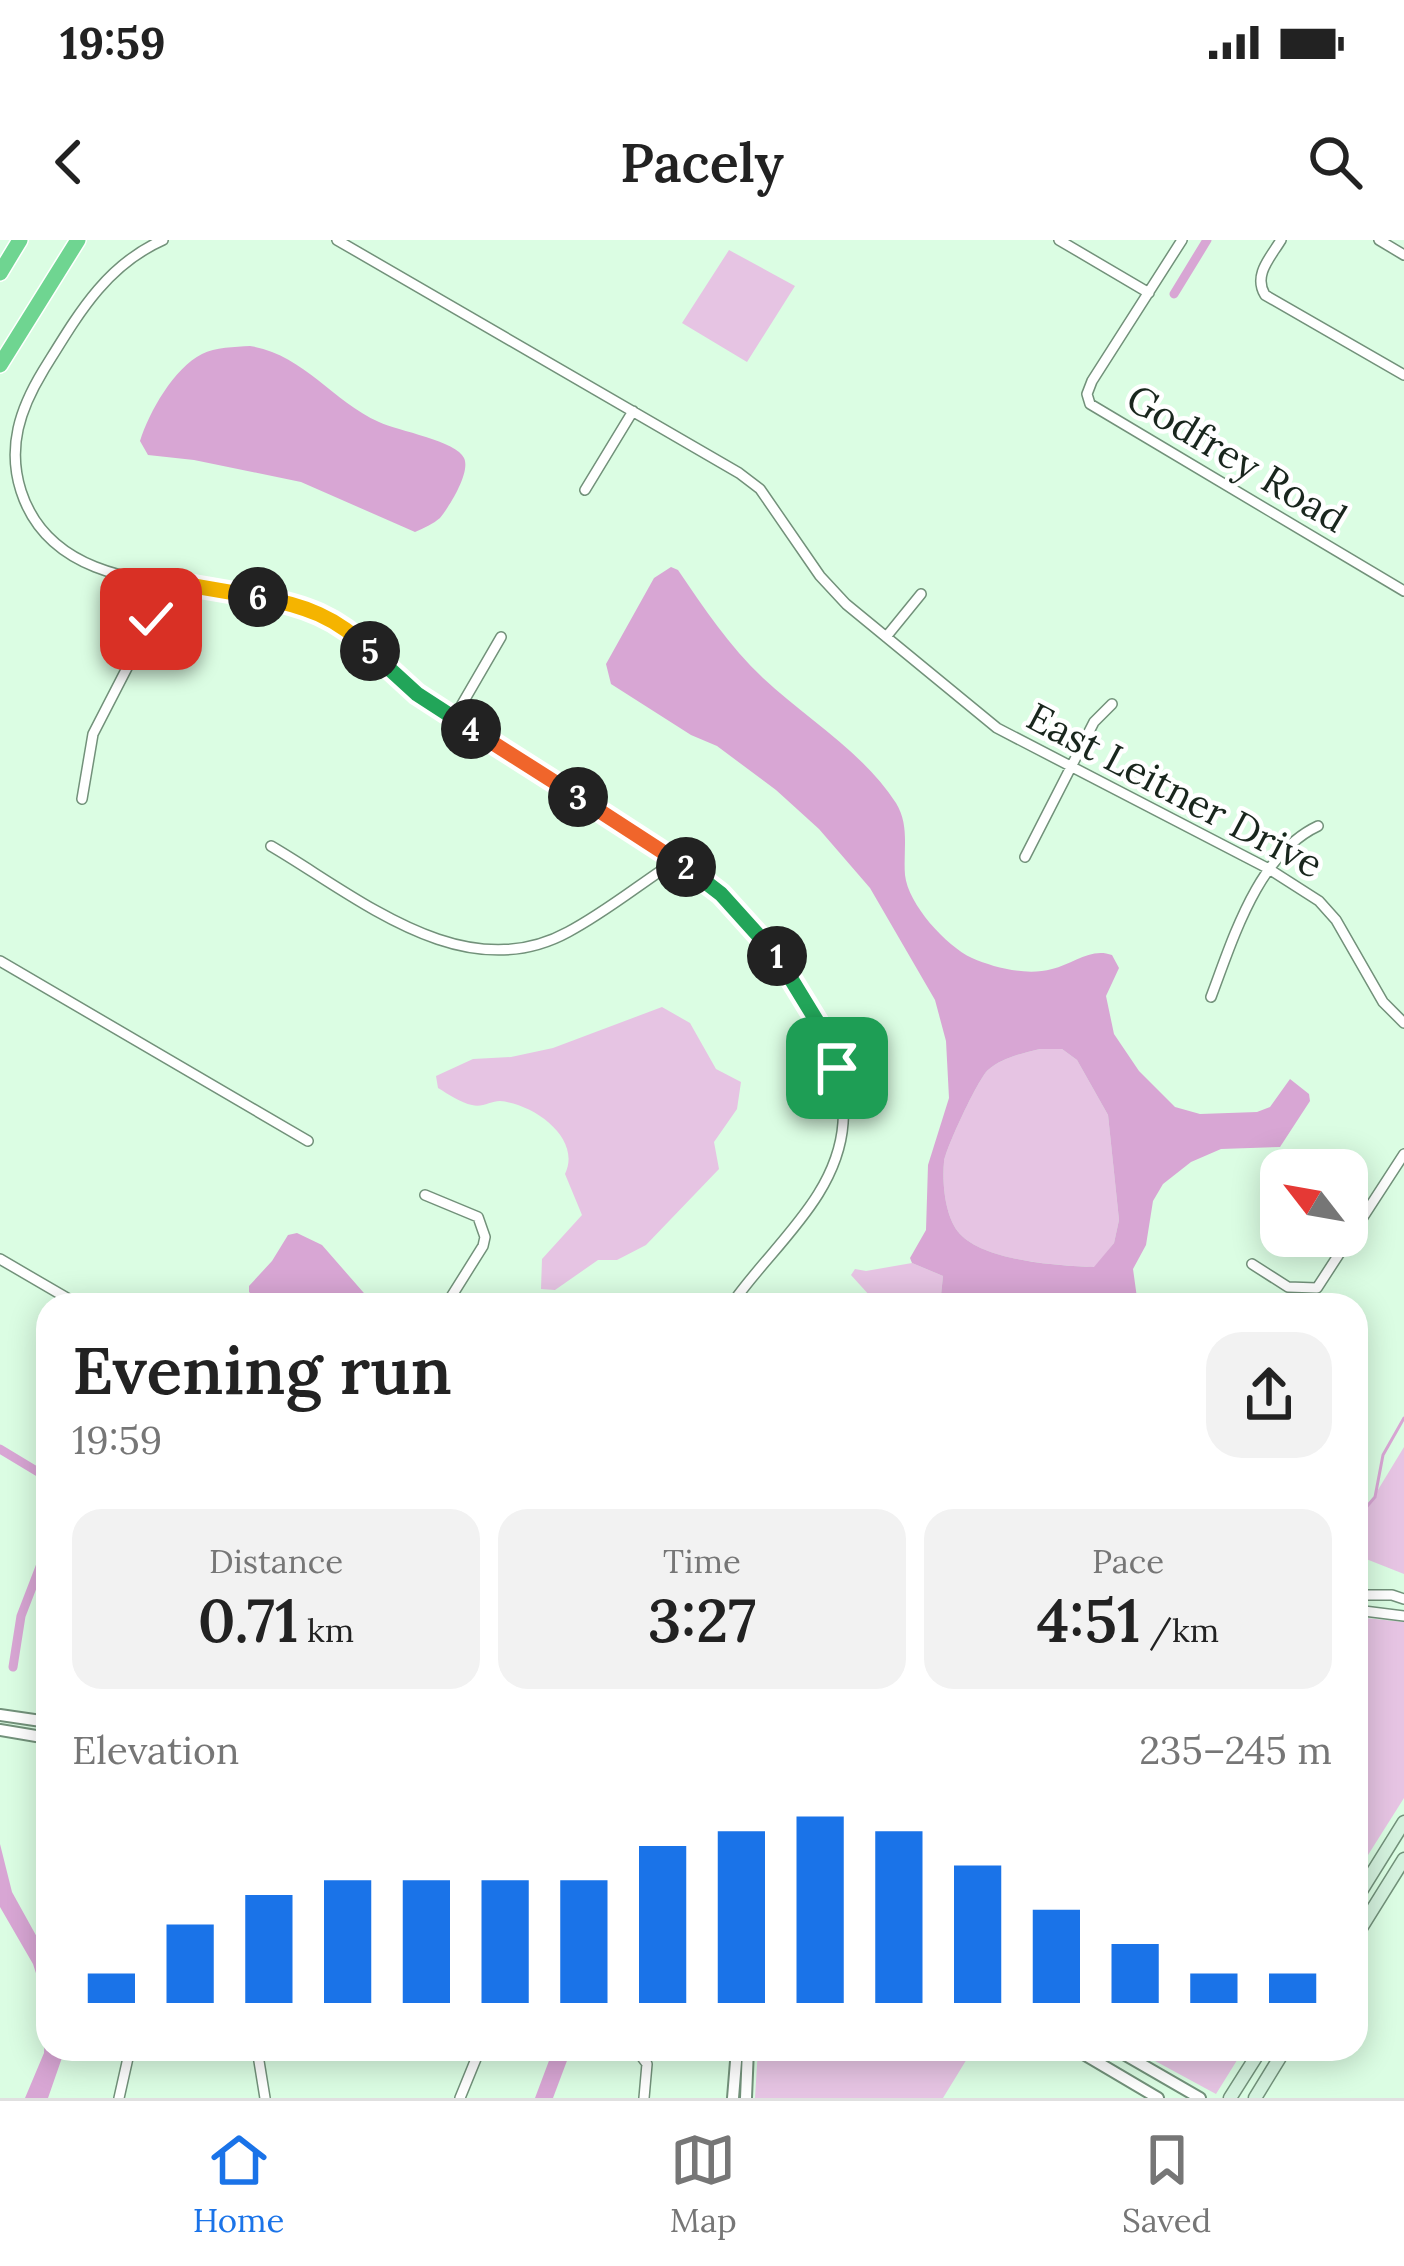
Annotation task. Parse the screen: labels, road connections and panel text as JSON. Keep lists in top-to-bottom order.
{
  "streets": {
    "street": ["Godfrey Road", "East Leitner Drive"]
  },
  "north": "top left",
  "page": {
    "status": "19:59",
    "header": "Pacely",
    "pins": [
      "6",
      "5",
      "4",
      "3",
      "2",
      "1"
    ],
    "heading": ["Evening run", "19:59"],
    "stats": [
      ["Distance", "0.71 km"],
      ["Time", "3:27"],
      ["Pace", "4:51 /km"]
    ],
    "chart": ["Elevation", "235–245 m"],
    "tabs": ["Home", "Map", "Saved"]
  }
}
